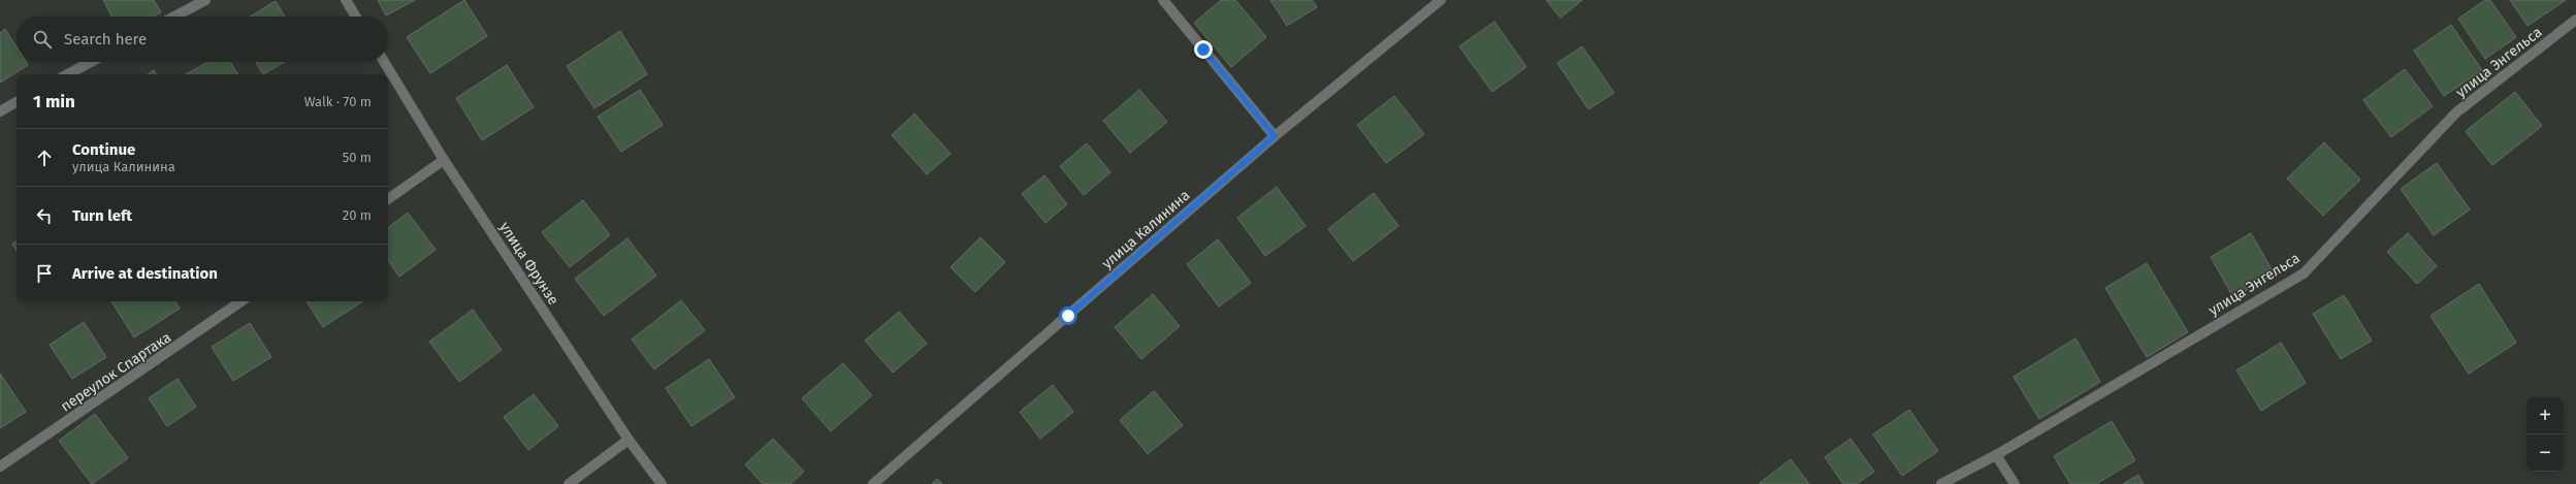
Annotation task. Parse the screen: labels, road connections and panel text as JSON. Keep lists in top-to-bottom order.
{
  "streets": {
    "street": [
      "улица Энгельса",
      "улица Калинина",
      "улица Фрунзе",
      "переулок Спартака"
    ]
  },
  "page": {
    "search": "Search here",
    "heading": ["1 min", "Walk · 70 m"],
    "list": [
      ["Continue", "улица Калинина", "50 m"],
      ["Turn left", "20 m"],
      "Arrive at destination"
    ],
    "map_buttons": ["+", "−"]
  }
}
